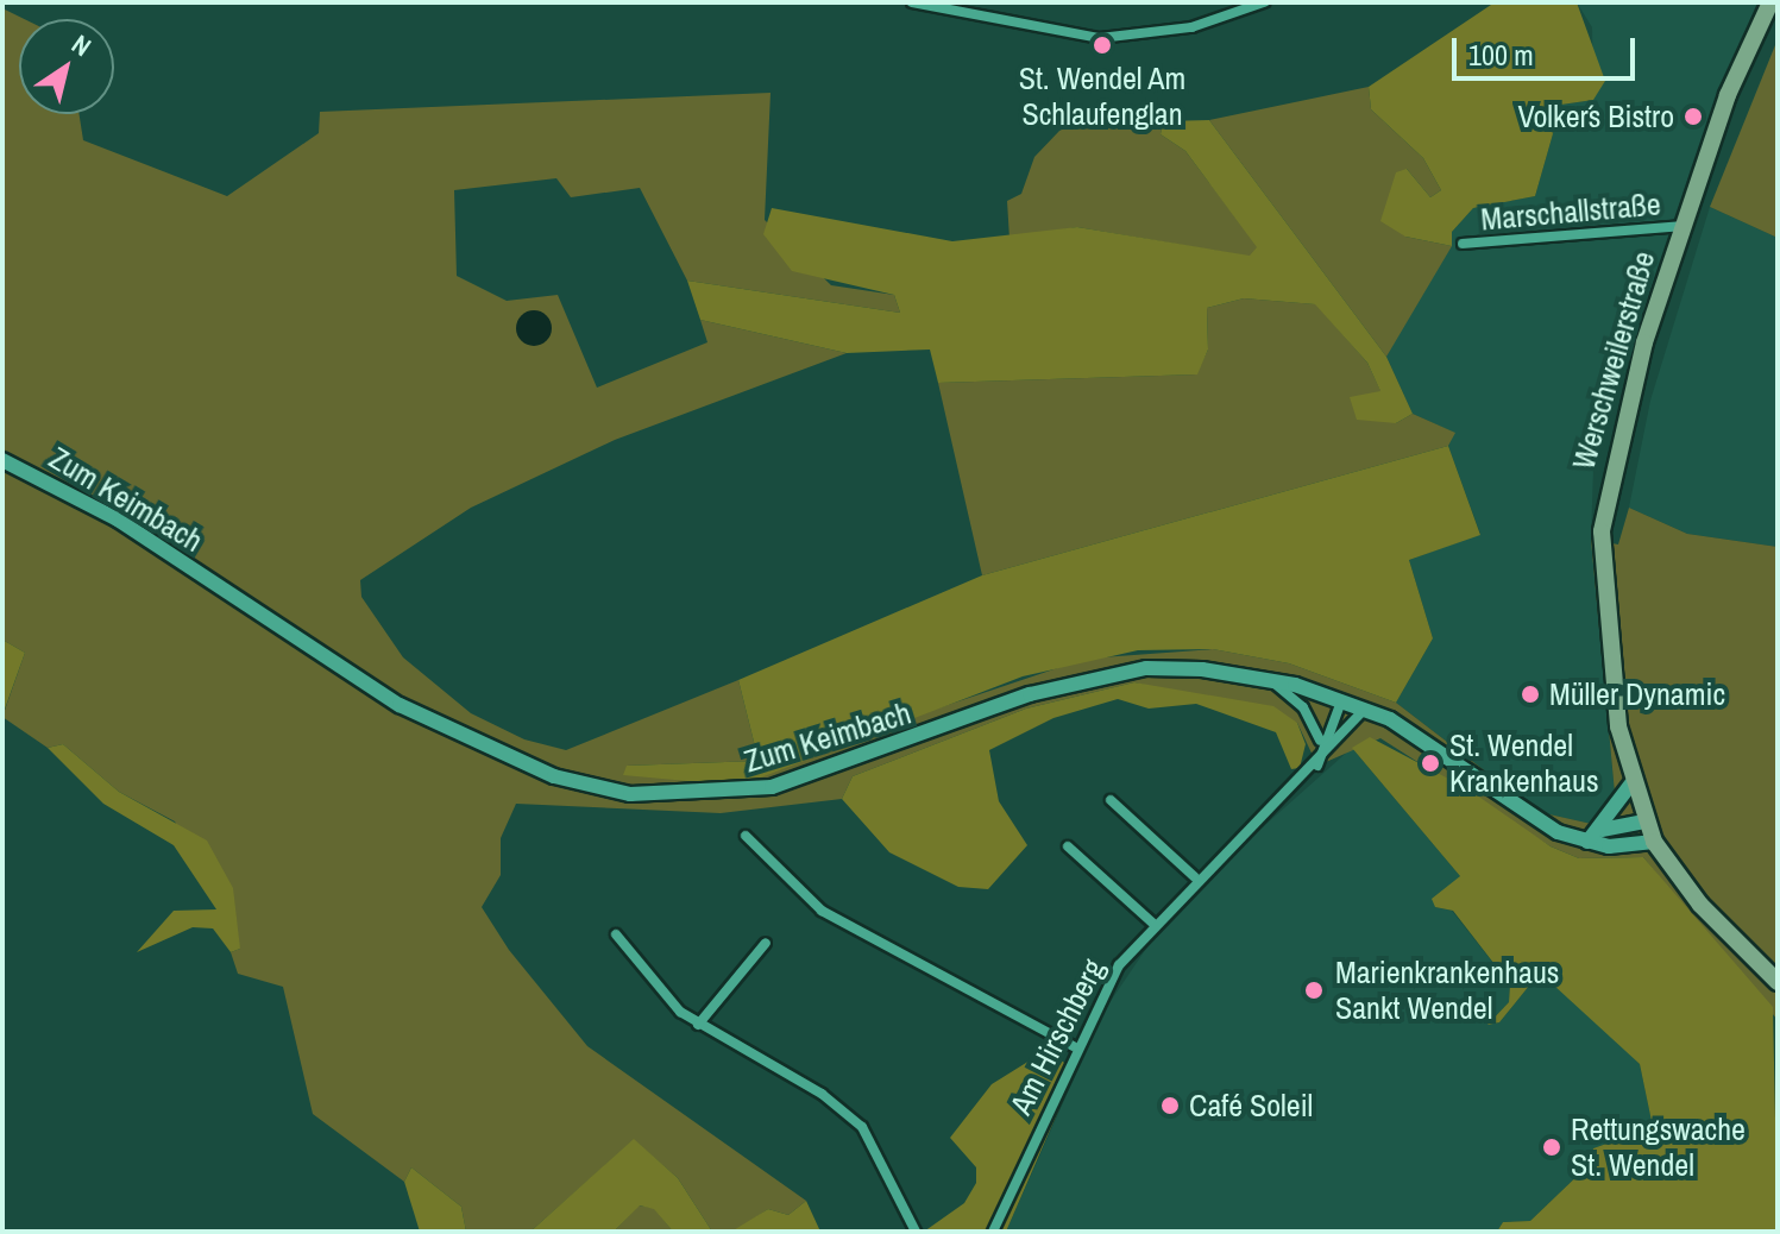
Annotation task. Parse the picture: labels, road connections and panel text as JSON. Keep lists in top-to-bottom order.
{
  "streets": {
    "main road": ["Werschweilerstraße"],
    "street": ["Marschallstraße", "Zum Keimbach", "Am Hirschberg"]
  },
  "crossings": [
    ["Marschallstraße", "Werschweilerstraße"],
    ["Zum Keimbach", "Am Hirschberg"]
  ],
  "places": [
    "St. Wendel Am Schlaufenglan",
    "Volker´s Bistro",
    "Müller Dynamic",
    "St. Wendel Krankenhaus",
    "Marienkrankenhaus Sankt Wendel",
    "Café Soleil",
    "Rettungswache St. Wendel"
  ],
  "scale_bar": "100 m",
  "north": "top right"
}
